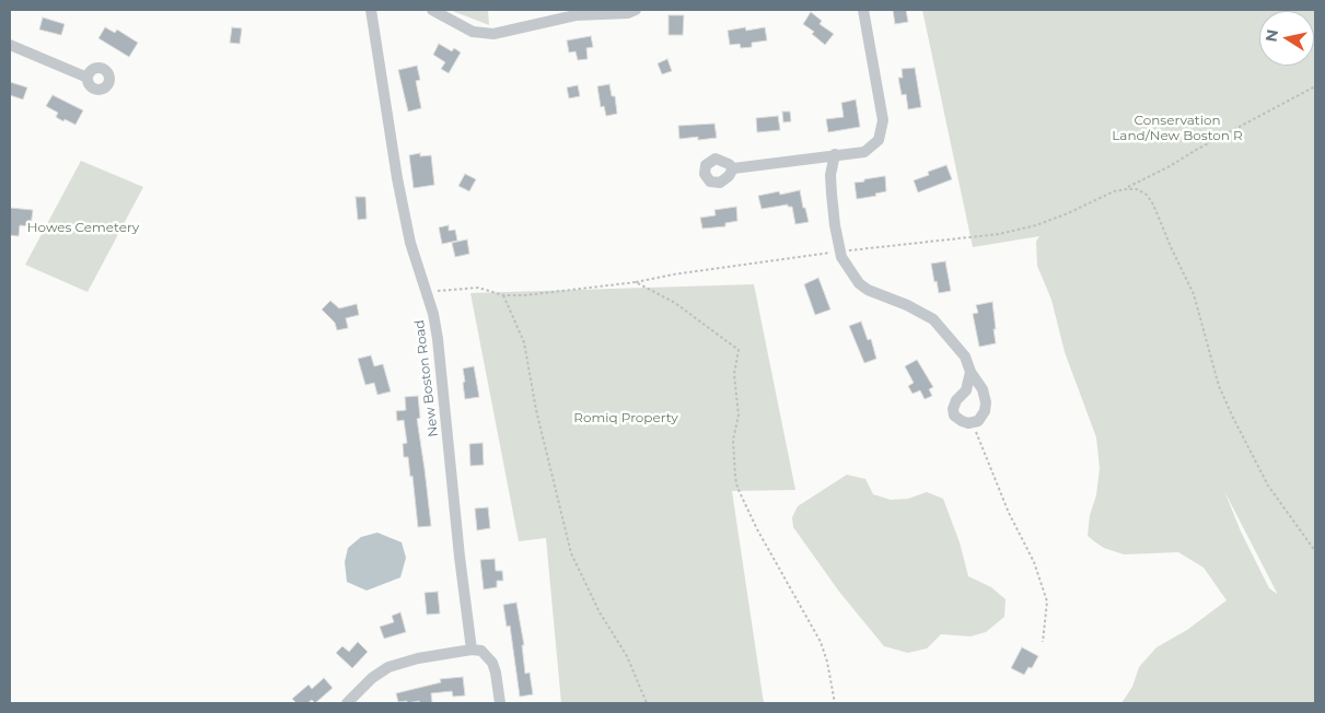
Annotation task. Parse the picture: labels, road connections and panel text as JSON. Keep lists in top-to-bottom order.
{
  "streets": {
    "street": ["New Boston Road"]
  },
  "parks": ["Conservation Land/New Boston R", "Howes Cemetery", "Romiq Property"],
  "north": "left"
}
